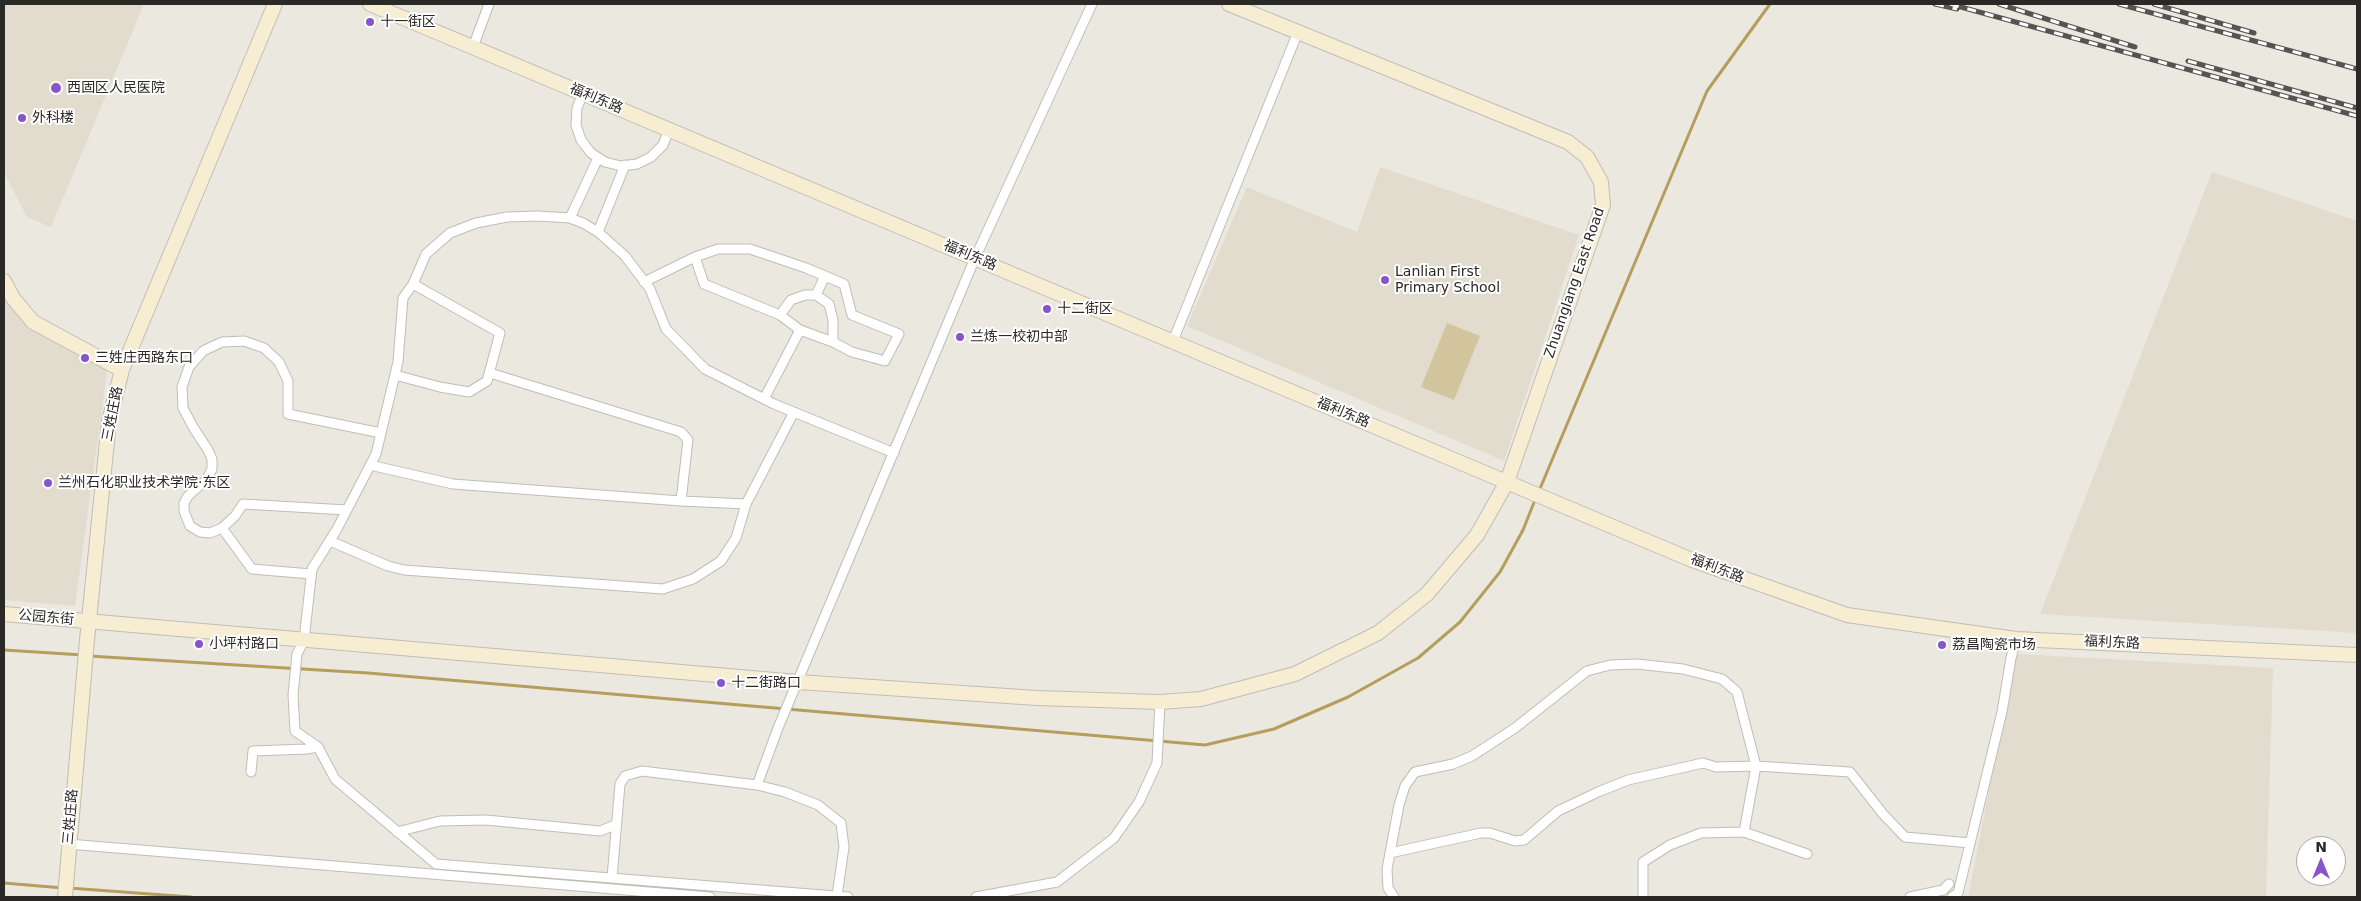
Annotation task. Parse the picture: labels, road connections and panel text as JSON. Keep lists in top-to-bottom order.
{
  "streets": {
    "street": [
      "福利东路",
      "Zhuanglang East Road",
      "三姓庄路",
      "公园东街"
    ]
  },
  "crossings": [
    ["福利东路", "Zhuanglang East Road"],
    ["Zhuanglang East Road", "公园东街"],
    ["三姓庄路", "公园东街"]
  ],
  "places": [
    "十一街区",
    "西固区人民医院",
    "外科楼",
    "Lanlian First Primary School",
    "十二街区",
    "兰炼一校初中部",
    "三姓庄西路东口",
    "兰州石化职业技术学院·东区",
    "小坪村路口",
    "荔昌陶瓷市场",
    "十二街路口"
  ],
  "north": "top"
}
